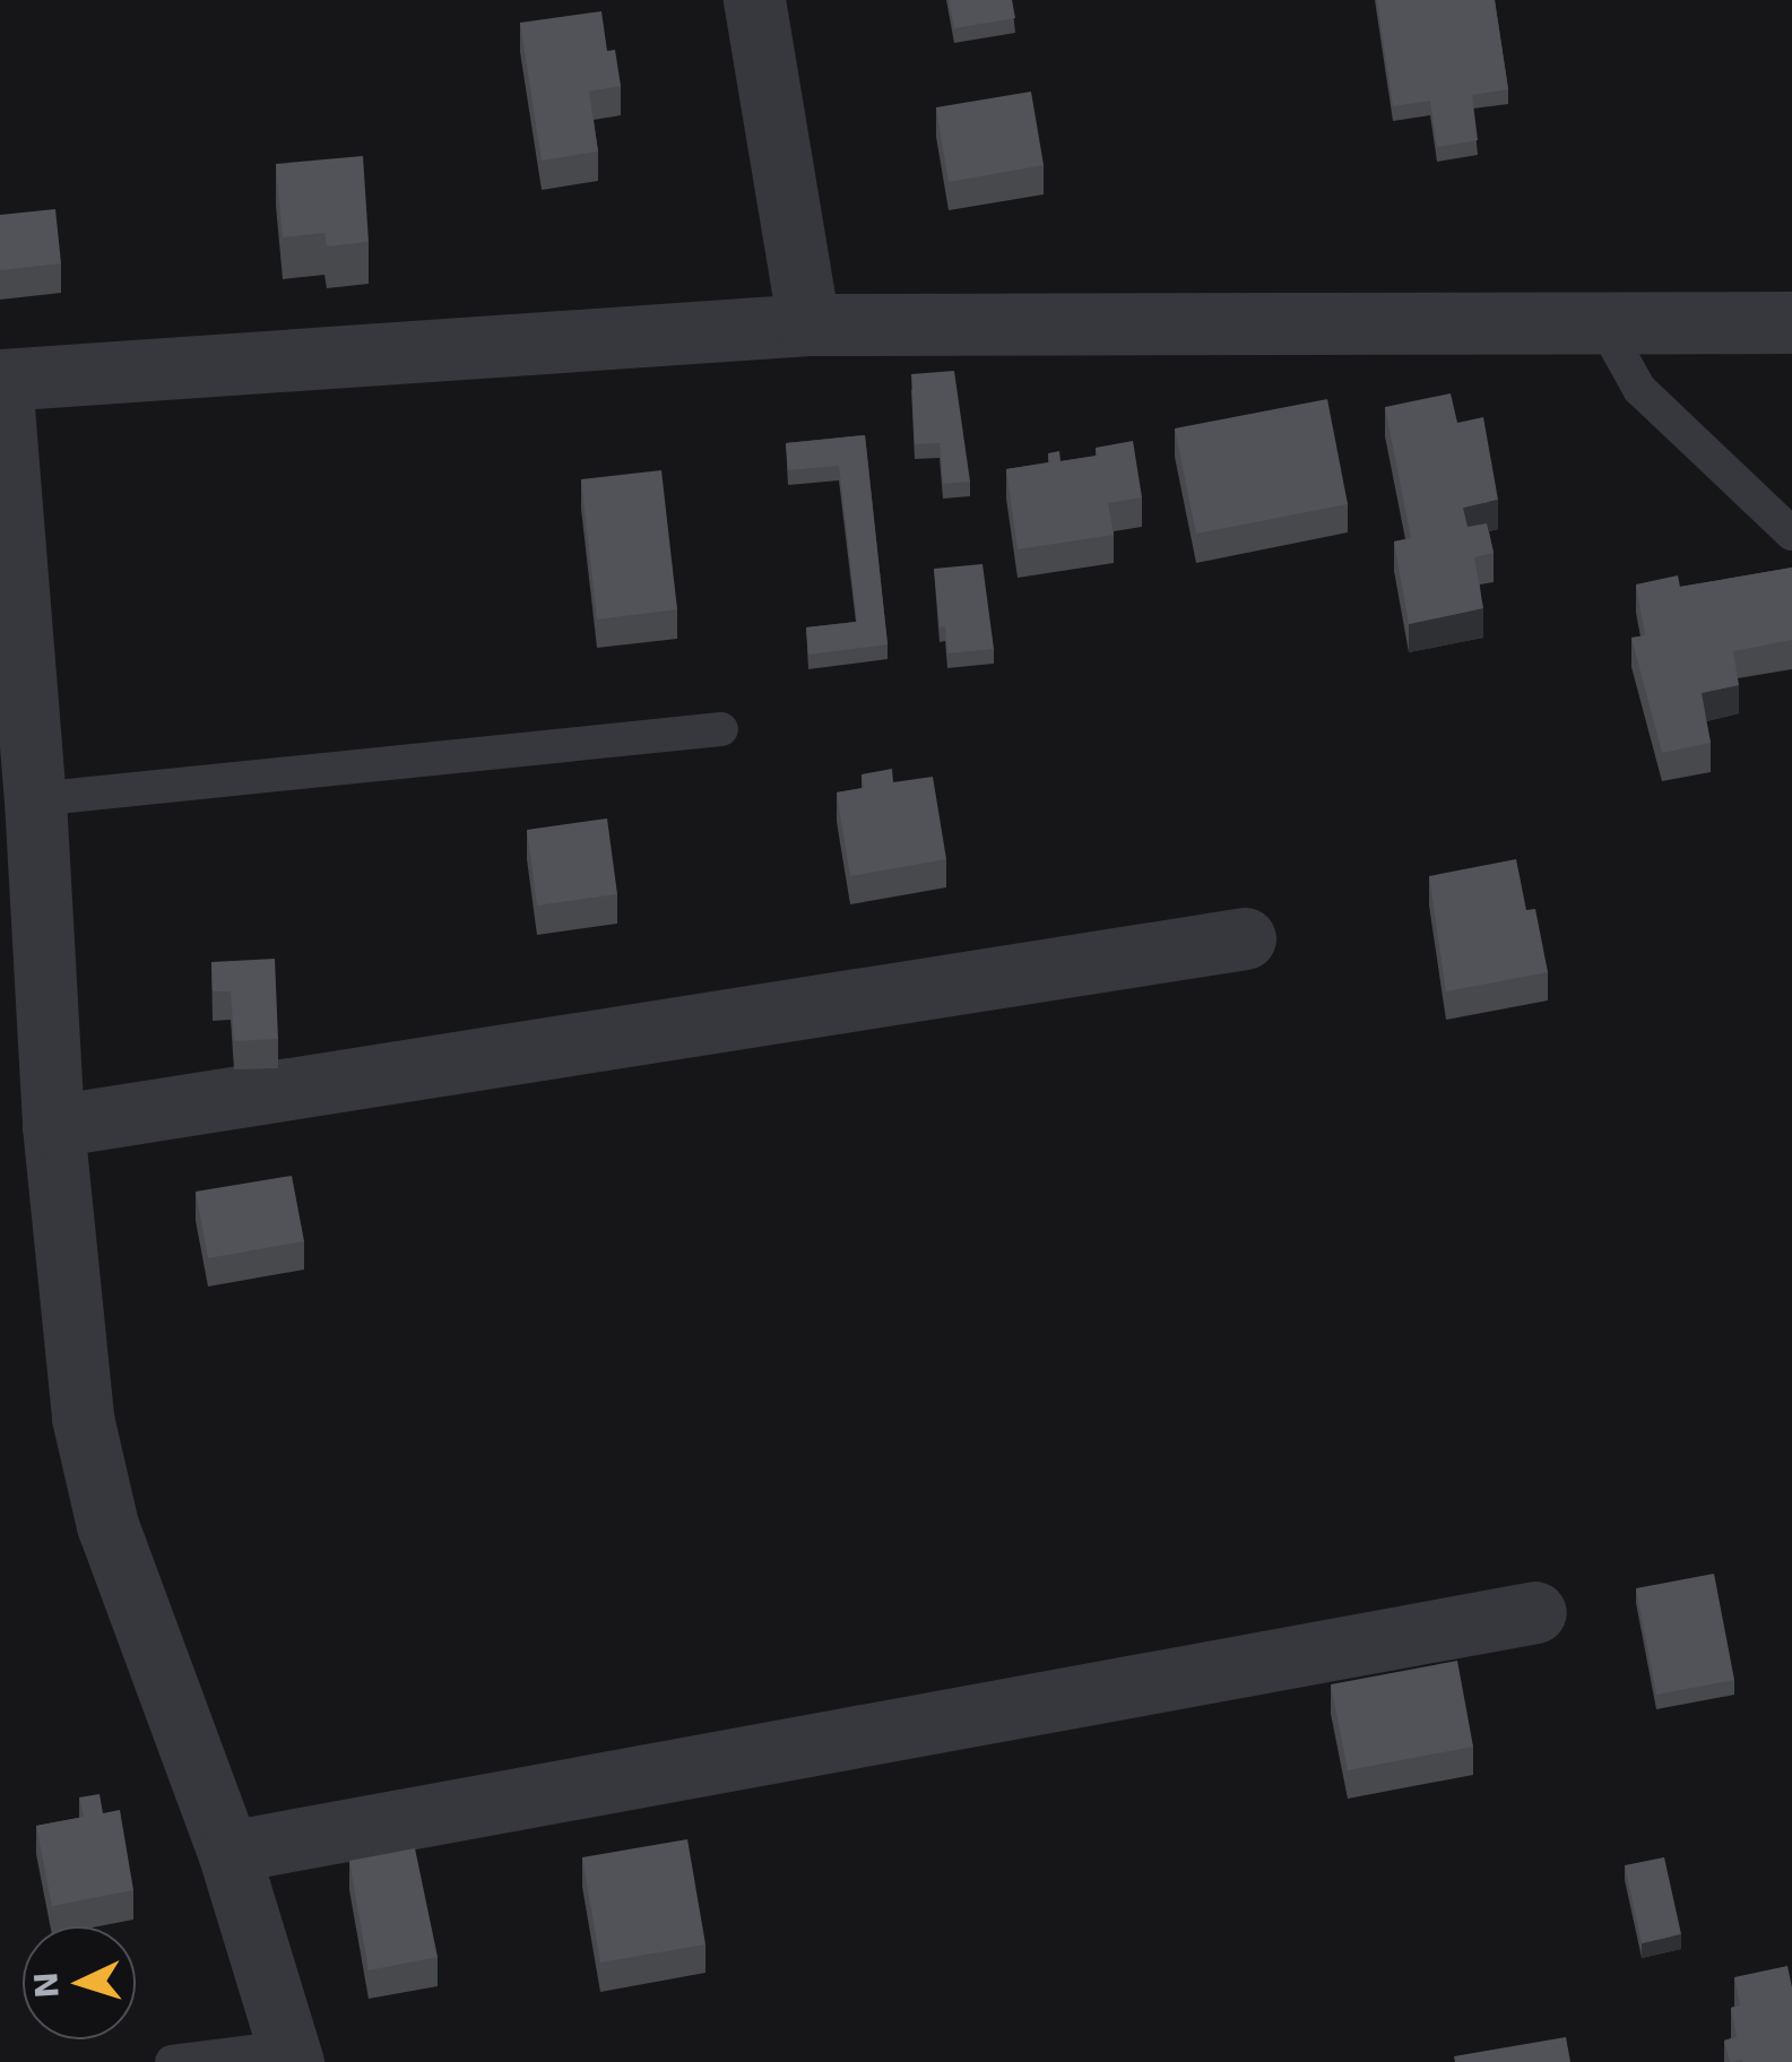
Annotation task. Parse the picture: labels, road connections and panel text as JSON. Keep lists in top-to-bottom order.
{
  "north": "left"
}
